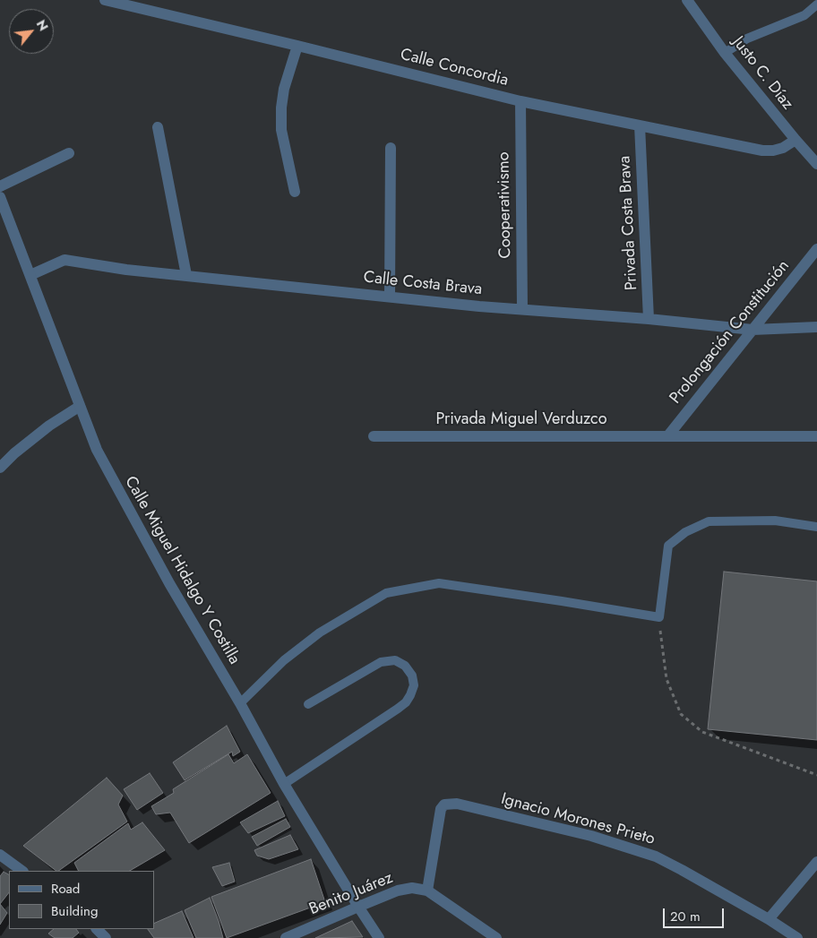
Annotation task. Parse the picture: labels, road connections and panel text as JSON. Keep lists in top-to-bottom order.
{
  "streets": {
    "street": [
      "Calle Concordia",
      "Justo C. Díaz",
      "Cooperativismo",
      "Privada Costa Brava",
      "Calle Costa Brava",
      "Prolongación Constitución",
      "Privada Miguel Verduzco",
      "Calle Miguel Hidalgo Y Costilla",
      "Ignacio Morones Prieto",
      "Benito Juárez"
    ]
  },
  "crossings": [
    ["Calle Concordia", "Justo C. Díaz"],
    ["Calle Concordia", "Cooperativismo"],
    ["Calle Concordia", "Privada Costa Brava"],
    ["Cooperativismo", "Calle Costa Brava"],
    ["Privada Costa Brava", "Calle Costa Brava"],
    ["Calle Costa Brava", "Prolongación Constitución"],
    ["Calle Costa Brava", "Calle Miguel Hidalgo Y Costilla"],
    ["Prolongación Constitución", "Privada Miguel Verduzco"],
    ["Calle Miguel Hidalgo Y Costilla", "Benito Juárez"],
    ["Ignacio Morones Prieto", "Benito Juárez"]
  ],
  "legend": ["Road", "Building"],
  "scale_bar": "20 m",
  "north": "top right"
}
